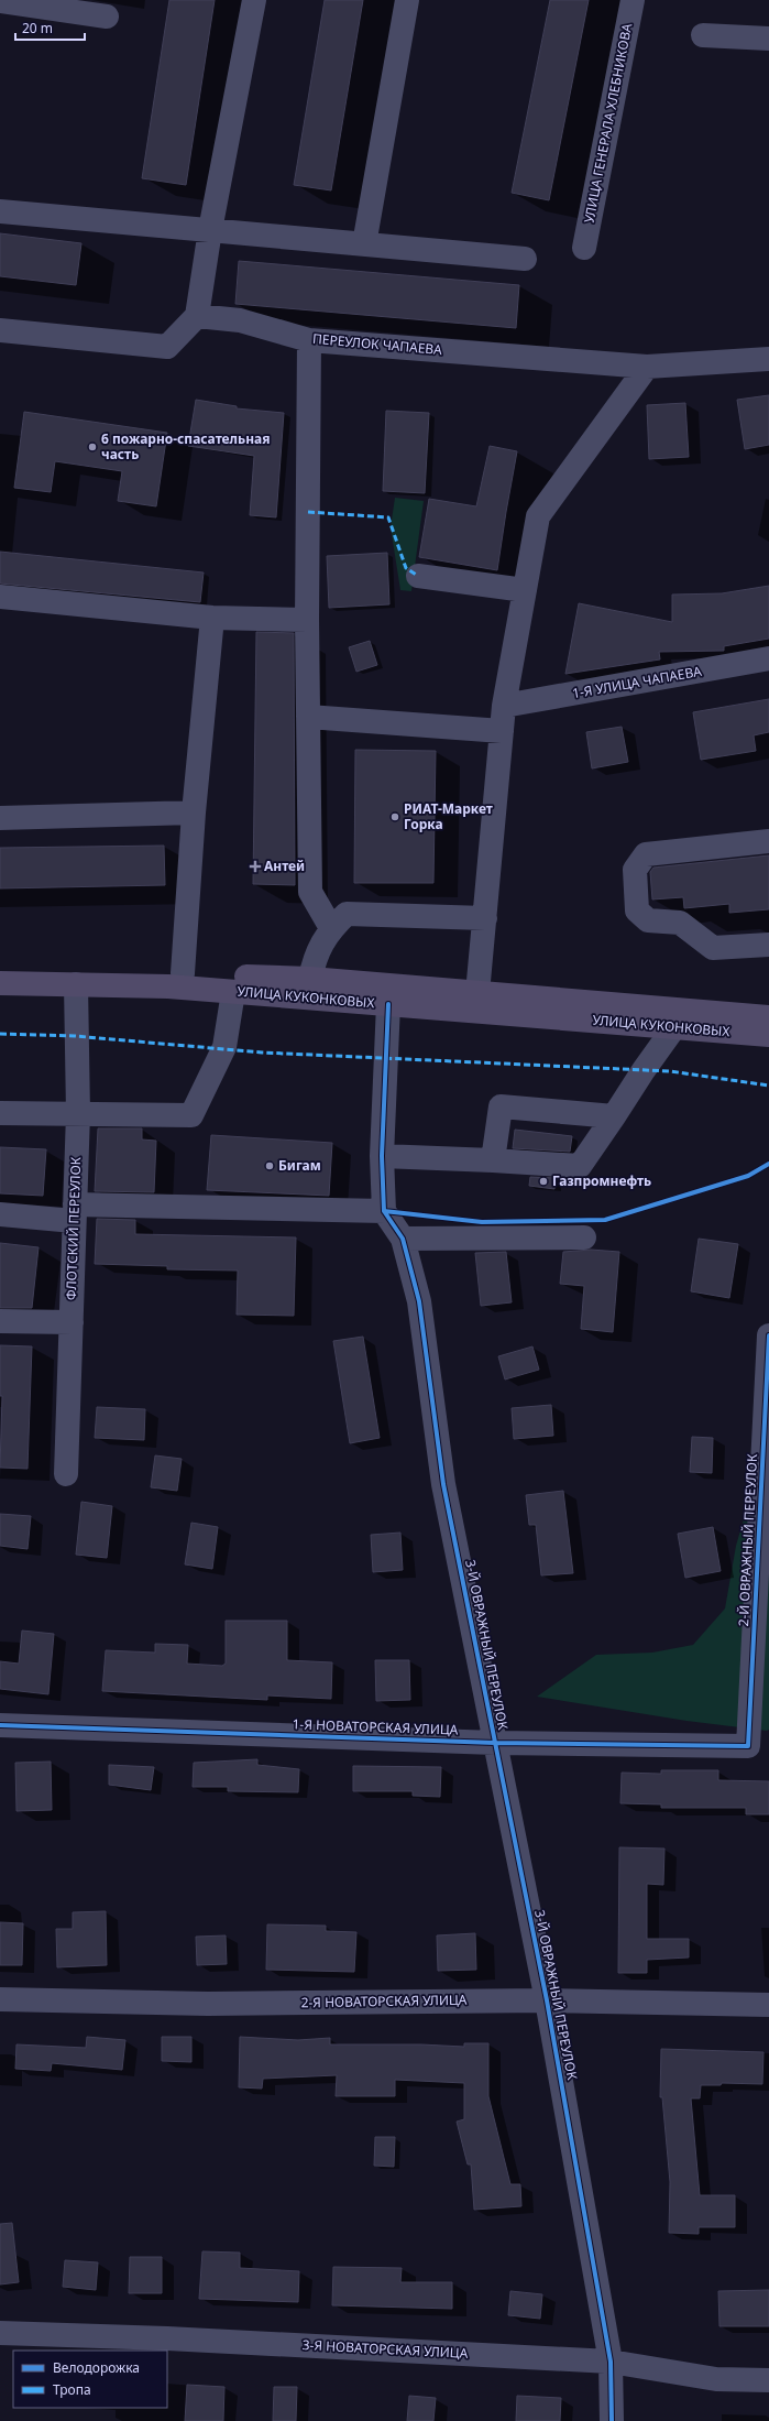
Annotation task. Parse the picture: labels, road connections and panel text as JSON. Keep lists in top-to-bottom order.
{
  "streets": {
    "main road": ["УЛИЦА КУКОНКОВЫХ"],
    "street": [
      "УЛИЦА ГЕНЕРАЛА ХЛЕБНИКОВА",
      "ПЕРЕУЛОК ЧАПАЕВА",
      "1-Я УЛИЦА ЧАПАЕВА",
      "ФЛОТСКИЙ ПЕРЕУЛОК",
      "2-Й ОВРАЖНЫЙ ПЕРЕУЛОК",
      "3-Й ОВРАЖНЫЙ ПЕРЕУЛОК",
      "1-Я НОВАТОРСКАЯ УЛИЦА",
      "2-Я НОВАТОРСКАЯ УЛИЦА",
      "3-Я НОВАТОРСКАЯ УЛИЦА"
    ]
  },
  "crossings": [
    ["УЛИЦА КУКОНКОВЫХ", "ФЛОТСКИЙ ПЕРЕУЛОК"],
    ["2-Й ОВРАЖНЫЙ ПЕРЕУЛОК", "1-Я НОВАТОРСКАЯ УЛИЦА"],
    ["3-Й ОВРАЖНЫЙ ПЕРЕУЛОК", "1-Я НОВАТОРСКАЯ УЛИЦА"],
    ["3-Й ОВРАЖНЫЙ ПЕРЕУЛОК", "2-Я НОВАТОРСКАЯ УЛИЦА"],
    ["3-Й ОВРАЖНЫЙ ПЕРЕУЛОК", "3-Я НОВАТОРСКАЯ УЛИЦА"]
  ],
  "places": {
    "other": [
      "6 пожарно-спасательная часть",
      "РИАТ-Маркет Горка",
      "Бигам",
      "Газпромнефть"
    ],
    "health": ["Антей"]
  },
  "legend": ["Велодорожка", "Тропа"],
  "scale_bar": "20 m"
}
